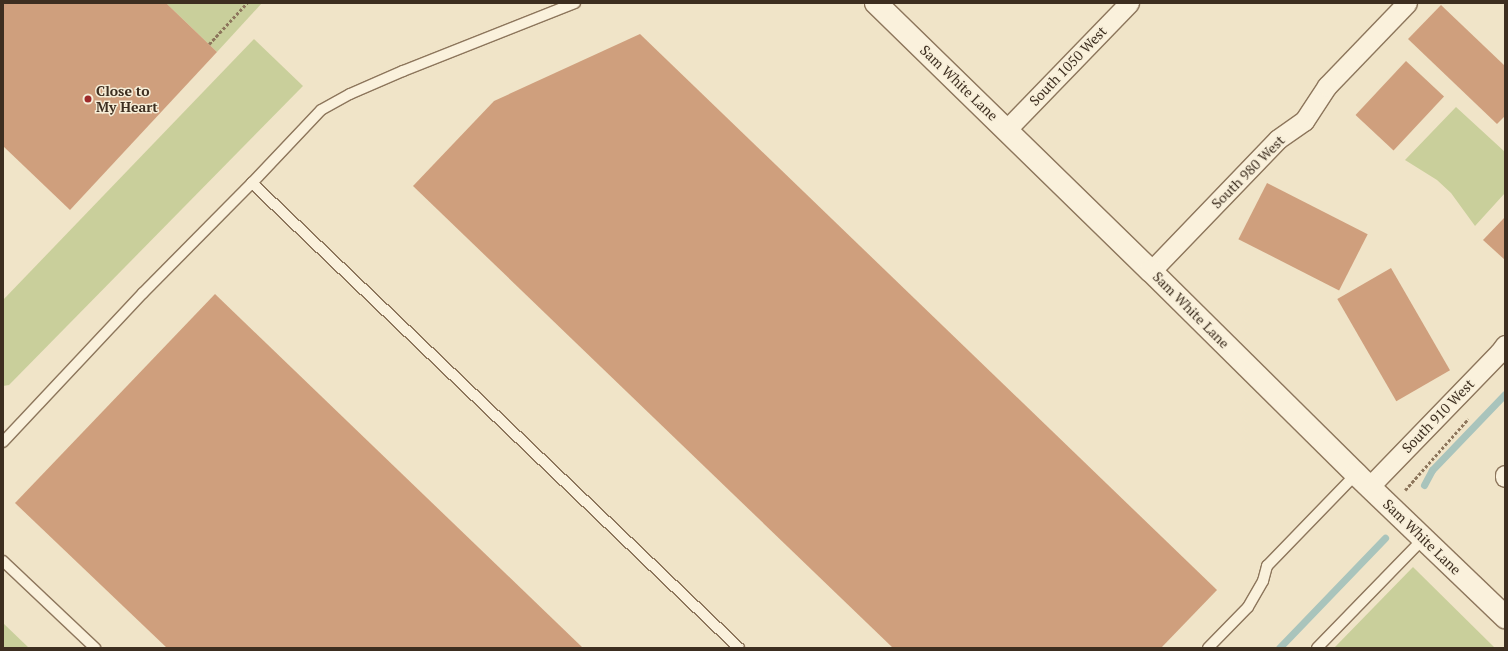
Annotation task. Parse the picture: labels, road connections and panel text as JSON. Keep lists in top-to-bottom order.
{
  "streets": {
    "street": [
      "South 1050 West",
      "Sam White Lane",
      "South 980 West",
      "South 910 West"
    ]
  },
  "crossings": [
    ["South 1050 West", "Sam White Lane"],
    ["Sam White Lane", "South 980 West"],
    ["Sam White Lane", "South 910 West"]
  ],
  "places": ["Close to My Heart"]
}
